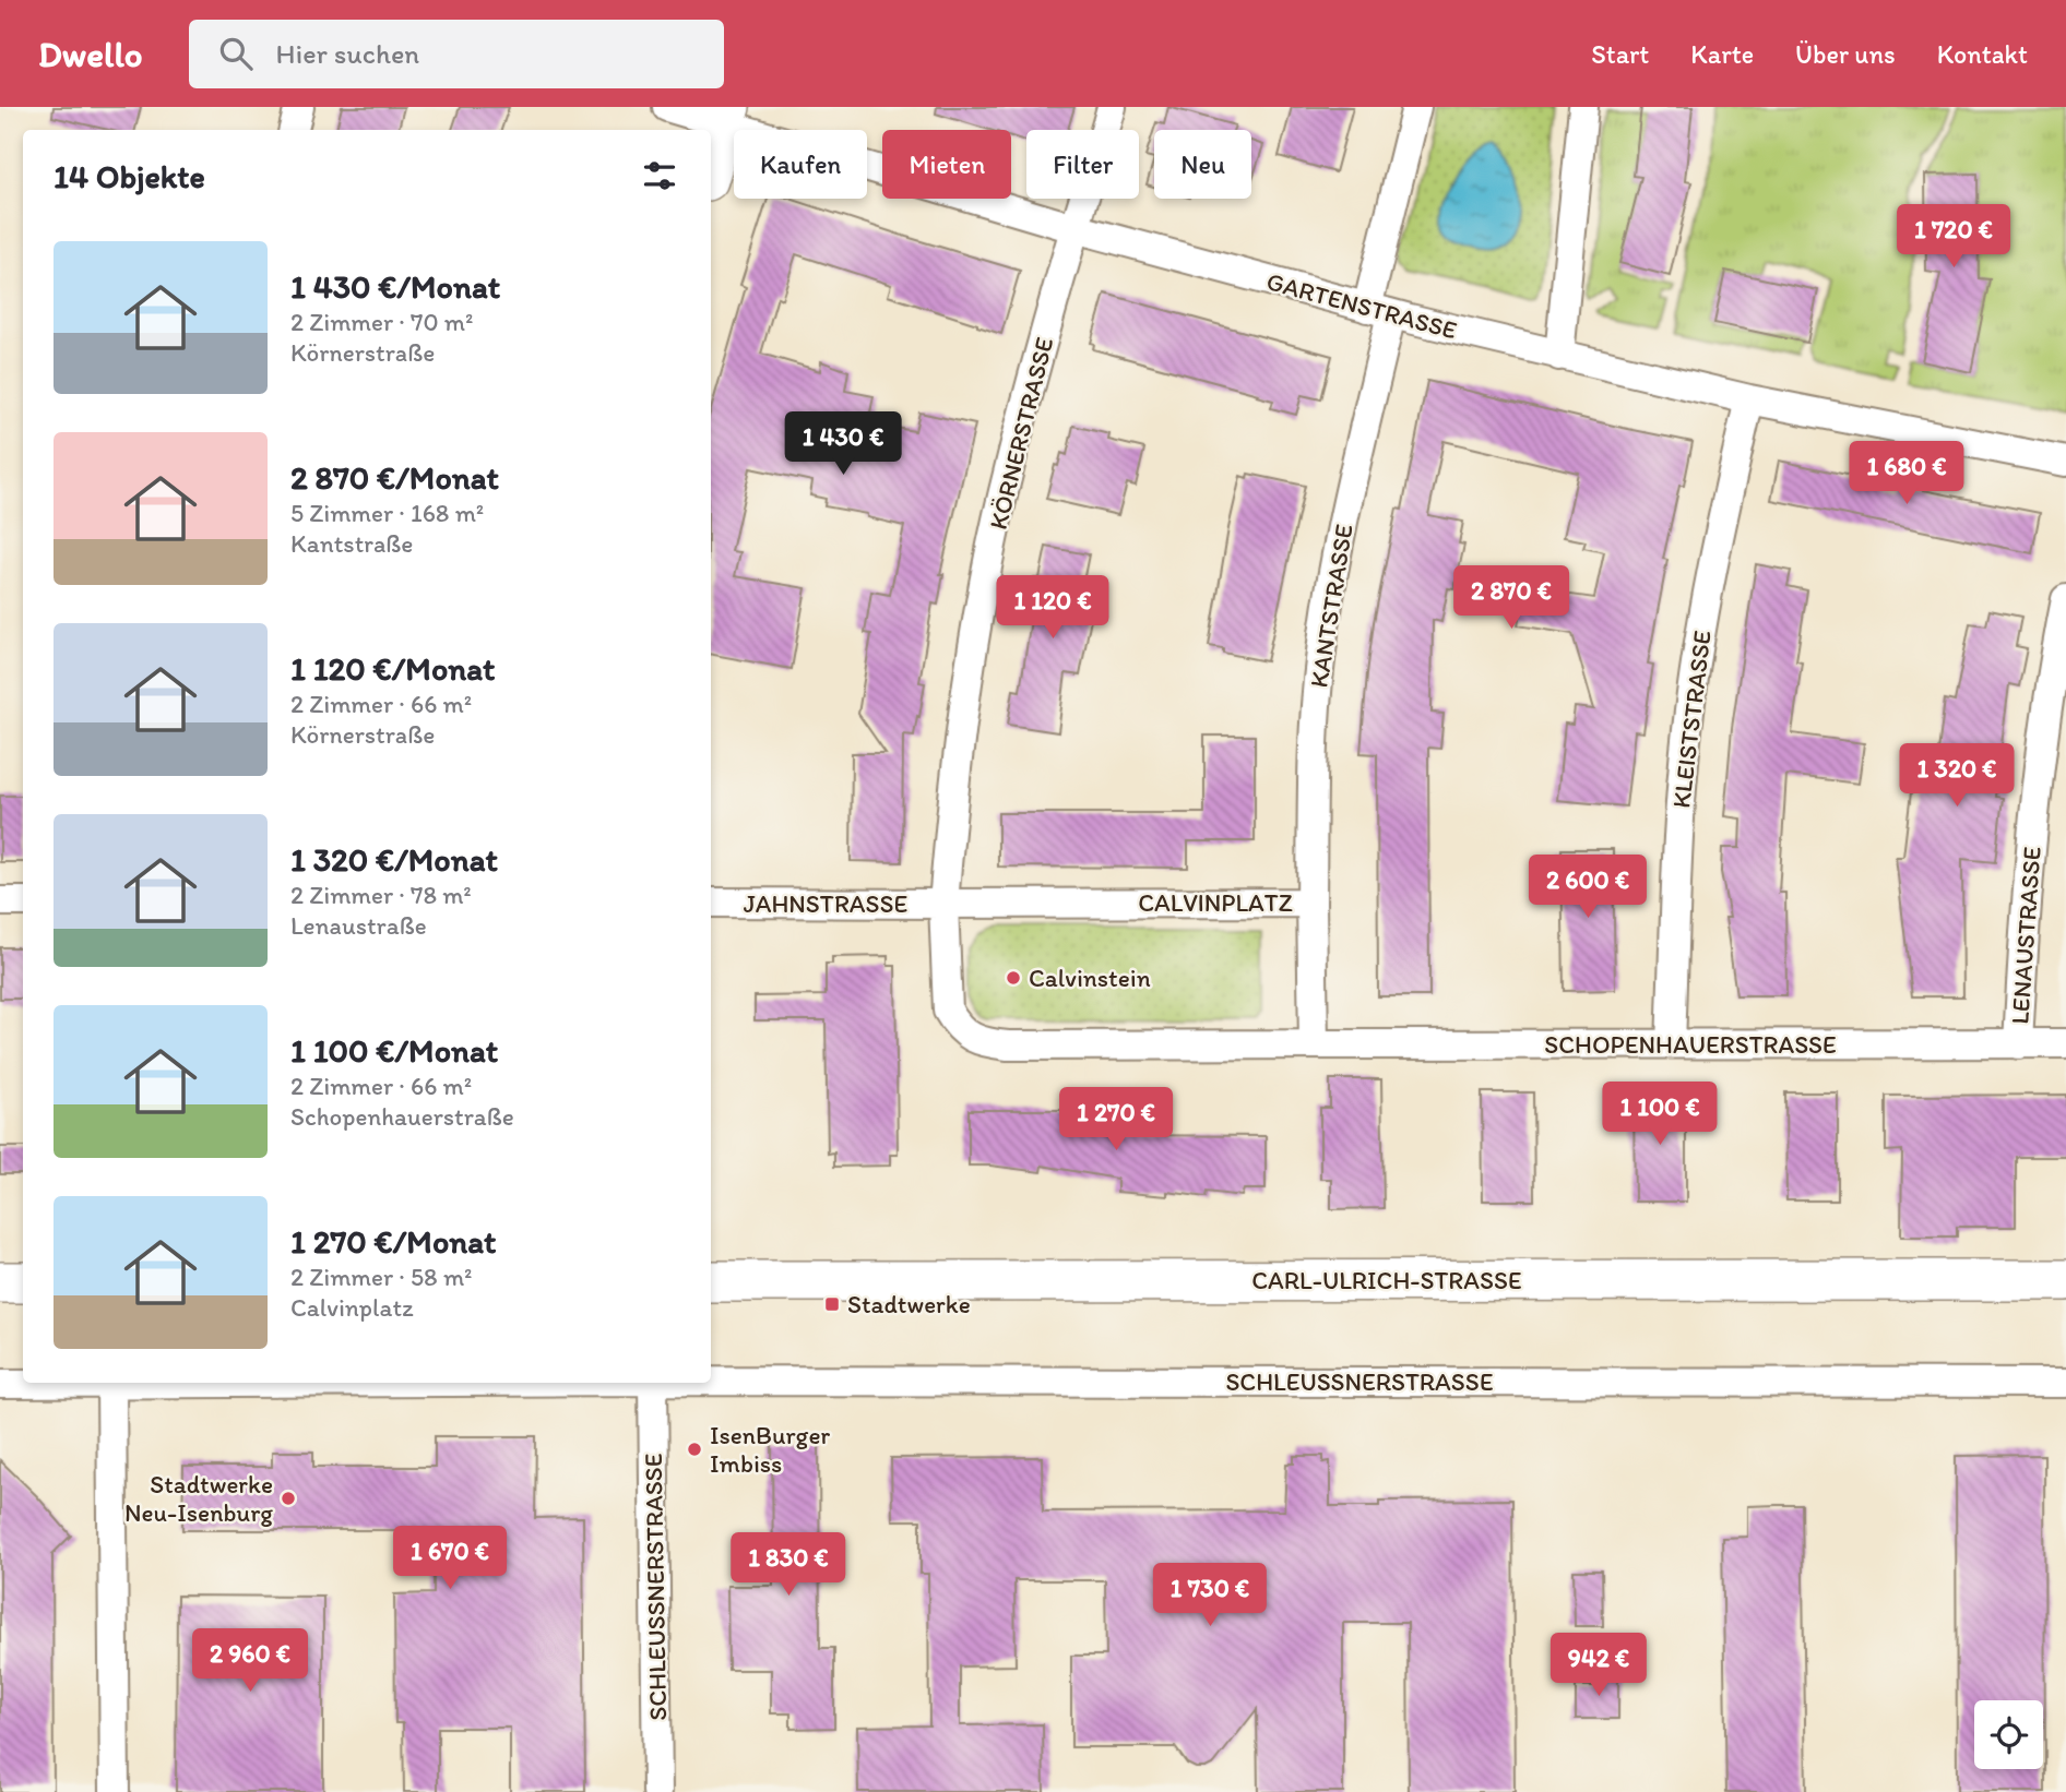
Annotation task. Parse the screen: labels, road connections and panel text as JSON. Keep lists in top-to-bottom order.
{
  "streets": {
    "main road": ["CARL-ULRICH-STRASSE"],
    "street": [
      "GARTENSTRASSE",
      "KÖRNERSTRASSE",
      "KANTSTRASSE",
      "KLEISTSTRASSE",
      "CALVINPLATZ",
      "JAHNSTRASSE",
      "LENAUSTRASSE",
      "SCHOPENHAUERSTRASSE",
      "SCHLEUSSNERSTRASSE"
    ]
  },
  "crossings": [
    ["GARTENSTRASSE", "KÖRNERSTRASSE"],
    ["GARTENSTRASSE", "KANTSTRASSE"],
    ["GARTENSTRASSE", "KLEISTSTRASSE"],
    ["KÖRNERSTRASSE", "CALVINPLATZ"],
    ["KÖRNERSTRASSE", "JAHNSTRASSE"],
    ["KANTSTRASSE", "CALVINPLATZ"],
    ["KLEISTSTRASSE", "SCHOPENHAUERSTRASSE"],
    ["CALVINPLATZ", "JAHNSTRASSE"],
    ["CALVINPLATZ", "SCHOPENHAUERSTRASSE"],
    ["LENAUSTRASSE", "SCHOPENHAUERSTRASSE"]
  ],
  "places": {
    "other": ["Calvinstein", "IsenBurger Imbiss", "Stadtwerke Neu-Isenburg"],
    "transit": ["Stadtwerke"]
  },
  "page": {
    "header": "Dwello",
    "search": "Hier suchen",
    "nav": [
      "Start",
      "Karte",
      "Über uns",
      "Kontakt"
    ],
    "chip": [
      "Kaufen",
      "Mieten",
      "Filter",
      "Neu"
    ],
    "heading": "14 Objekte",
    "price": [
      "1 720 €",
      "1 430 €",
      "1 680 €",
      "2 870 €",
      "1 120 €",
      "1 320 €",
      "2 600 €",
      "1 100 €",
      "1 270 €",
      "1 670 €",
      "1 830 €",
      "1 730 €",
      "2 960 €",
      "942 €"
    ],
    "list": [
      {
        "name": "1 430 €/Monat",
        "note": "2 Zimmer · 70 m² · Körnerstraße"
      },
      {
        "name": "2 870 €/Monat",
        "note": "5 Zimmer · 168 m² · Kantstraße"
      },
      {
        "name": "1 120 €/Monat",
        "note": "2 Zimmer · 66 m² · Körnerstraße"
      },
      {
        "name": "1 320 €/Monat",
        "note": "2 Zimmer · 78 m² · Lenaustraße"
      },
      {
        "name": "1 100 €/Monat",
        "note": "2 Zimmer · 66 m² · Schopenhauerstraße"
      },
      {
        "name": "1 270 €/Monat",
        "note": "2 Zimmer · 58 m² · Calvinplatz"
      }
    ]
  }
}
